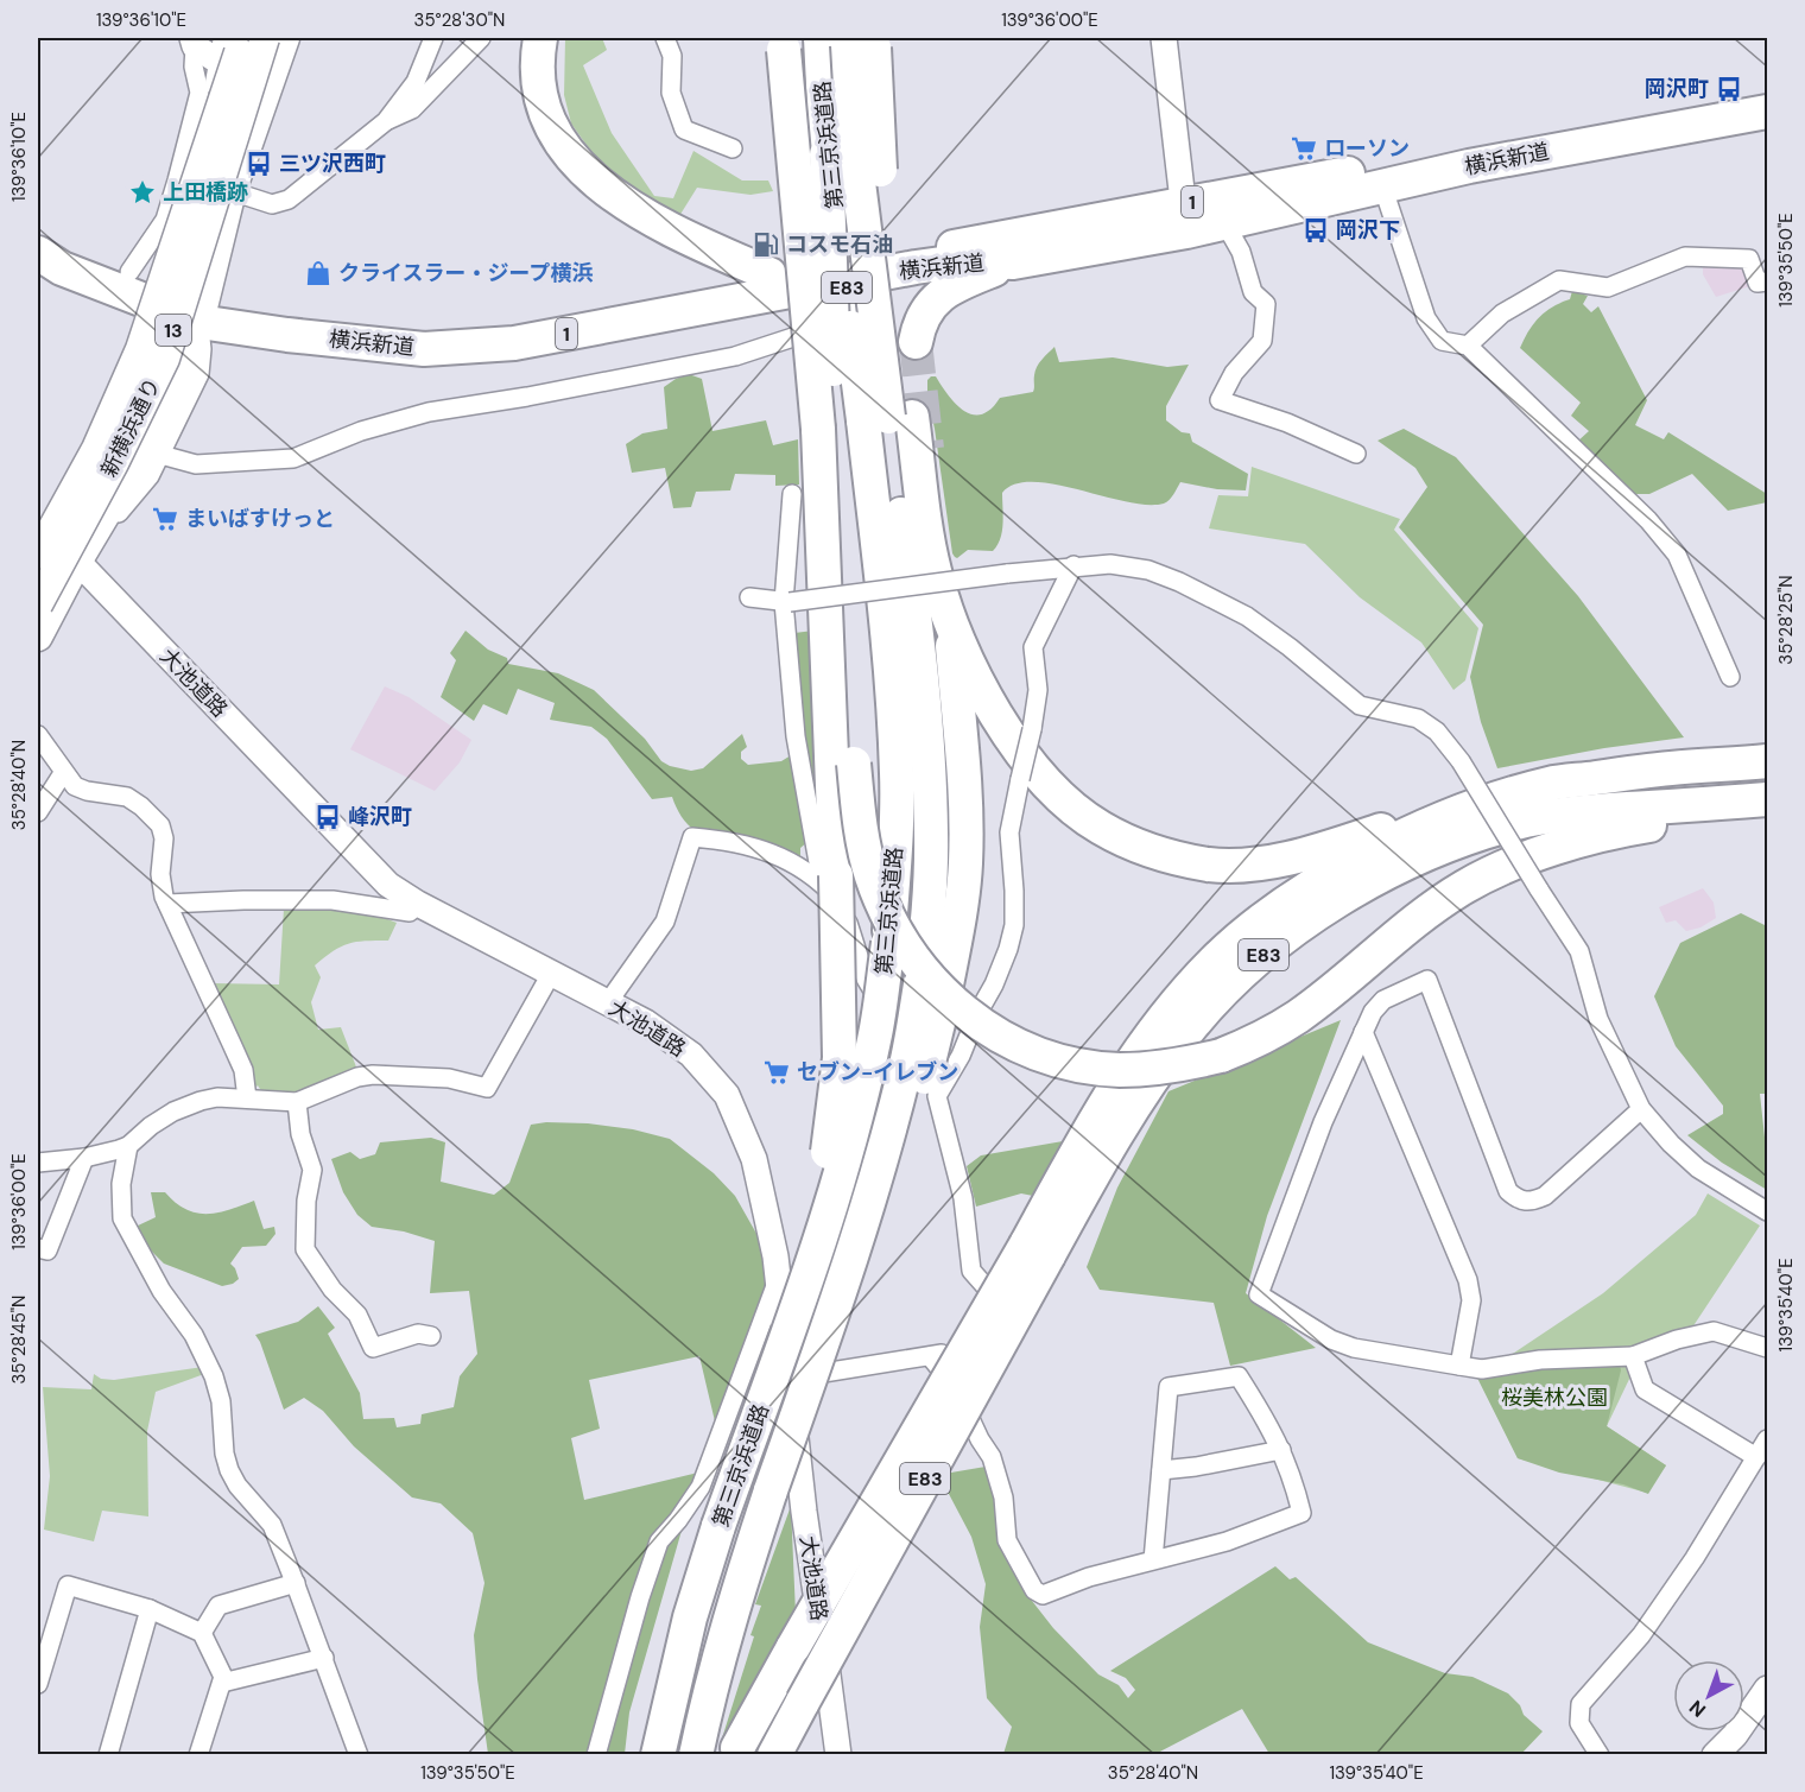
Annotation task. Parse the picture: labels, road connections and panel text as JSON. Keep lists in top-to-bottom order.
{
  "streets": {
    "highway": [
      "第三京浜道路",
      "横浜新道",
      "1",
      "E83"
    ],
    "main road": ["13", "新横浜通り"],
    "street": ["大池道路"]
  },
  "crossings": [
    ["新横浜通り", "大池道路"]
  ],
  "parks": ["桜美林公園"],
  "places": {
    "bus stop": [
      "岡沢町",
      "三ツ沢西町",
      "岡沢下",
      "峰沢町"
    ],
    "supermarket": ["ローソン", "まいばすけっと", "セブン-イレブン"],
    "place": ["上田橋跡"],
    "fuel station": ["コスモ石油"],
    "shop": ["クライスラー・ジープ横浜"]
  },
  "north": "bottom left",
  "coordinates": [
    "139°36'10\"E",
    "35°28'30\"N",
    "139°36'00\"E",
    "139°35'50\"E",
    "35°28'25\"N",
    "35°28'40\"N",
    "139°35'40\"E",
    "35°28'45\"N"
  ]
}
